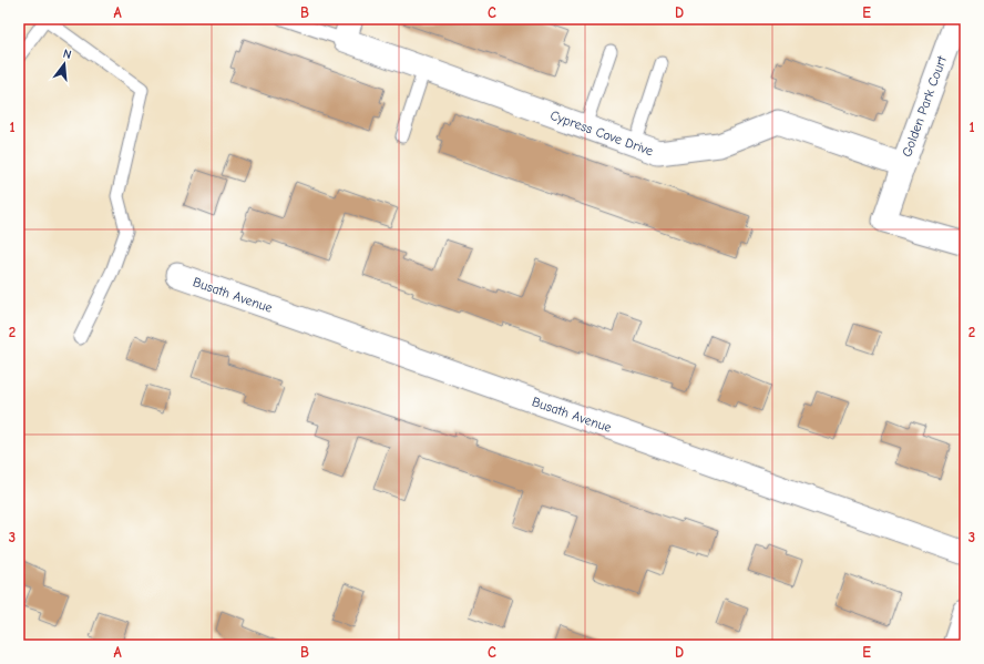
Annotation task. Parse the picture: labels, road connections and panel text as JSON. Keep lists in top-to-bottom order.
{
  "streets": {
    "street": ["Golden Park Court", "Cypress Cove Drive", "Busath Avenue"]
  },
  "crossings": [
    ["Golden Park Court", "Cypress Cove Drive"]
  ],
  "north": "top",
  "grid": {
    "columns": [
      "A",
      "B",
      "C",
      "D",
      "E"
    ],
    "rows": ["1", "2", "3"]
  }
}
